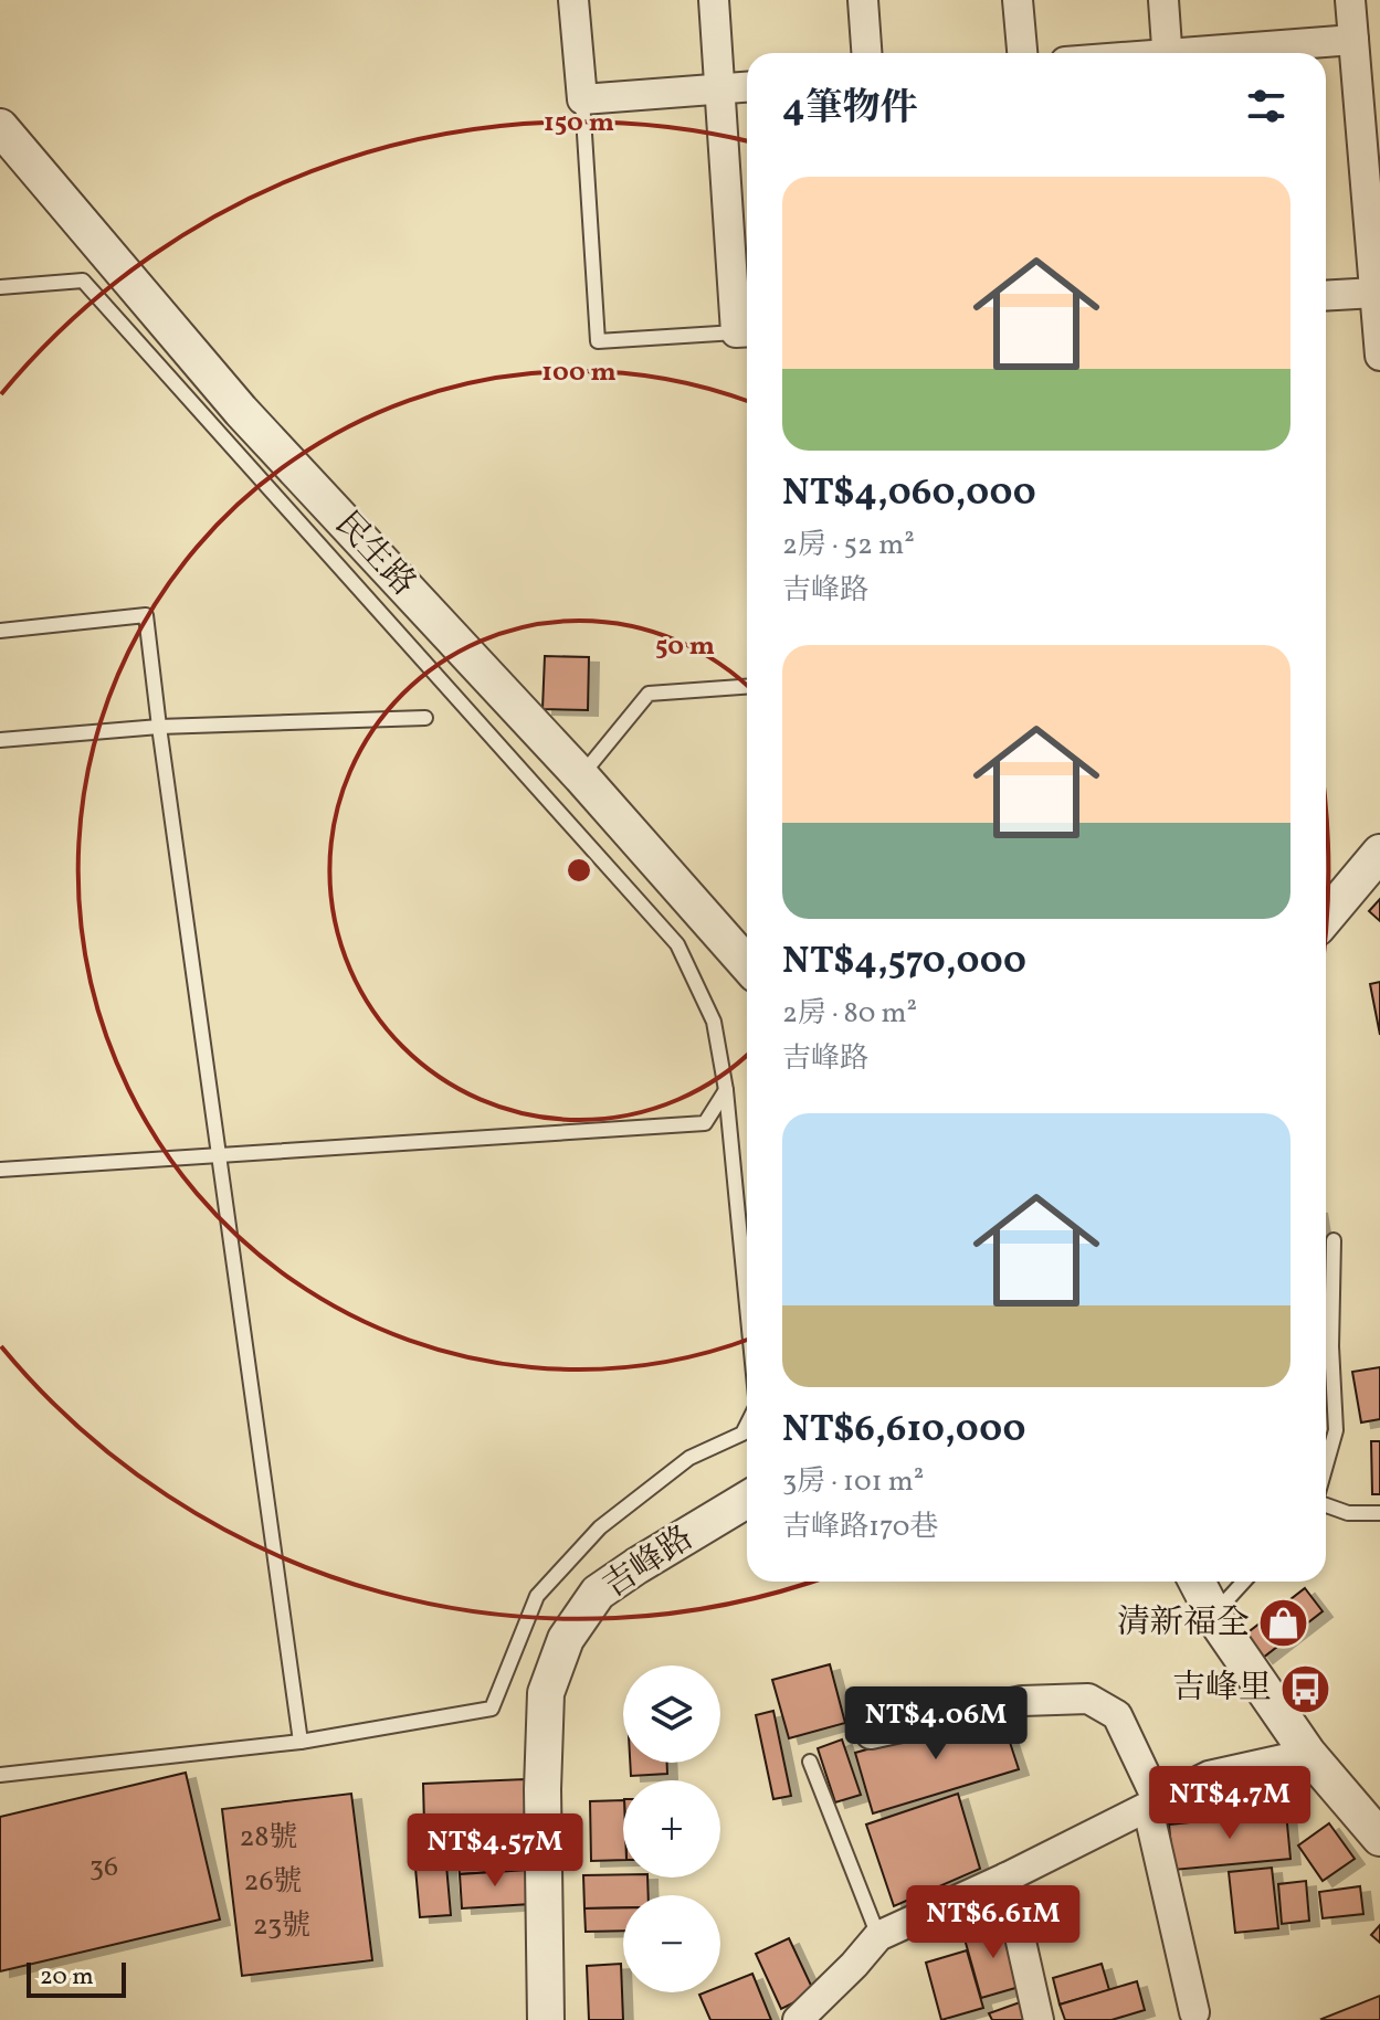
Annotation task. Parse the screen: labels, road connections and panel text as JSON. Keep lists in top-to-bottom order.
{
  "streets": {
    "street": ["民生路", "吉峰路"]
  },
  "places": {
    "shop": ["清新福全"],
    "bus stop": ["吉峰里"]
  },
  "house_numbers": [
    "28號",
    "36",
    "26號",
    "23號"
  ],
  "scale_bar": "20 m",
  "page": {
    "heading": "4筆物件",
    "list": [
      {
        "name": "NT$4,060,000",
        "note": "2房 · 52 m² · 吉峰路"
      },
      {
        "name": "NT$4,570,000",
        "note": "2房 · 80 m² · 吉峰路"
      },
      {
        "name": "NT$6,610,000",
        "note": "3房 · 101 m² · 吉峰路170巷"
      }
    ],
    "map_buttons": ["+", "−"],
    "price": [
      "NT$4.06M",
      "NT$4.7M",
      "NT$4.57M",
      "NT$6.61M"
    ],
    "scale": "20 m"
  },
  "rings": ["150 m", "100 m", "50 m"]
}
